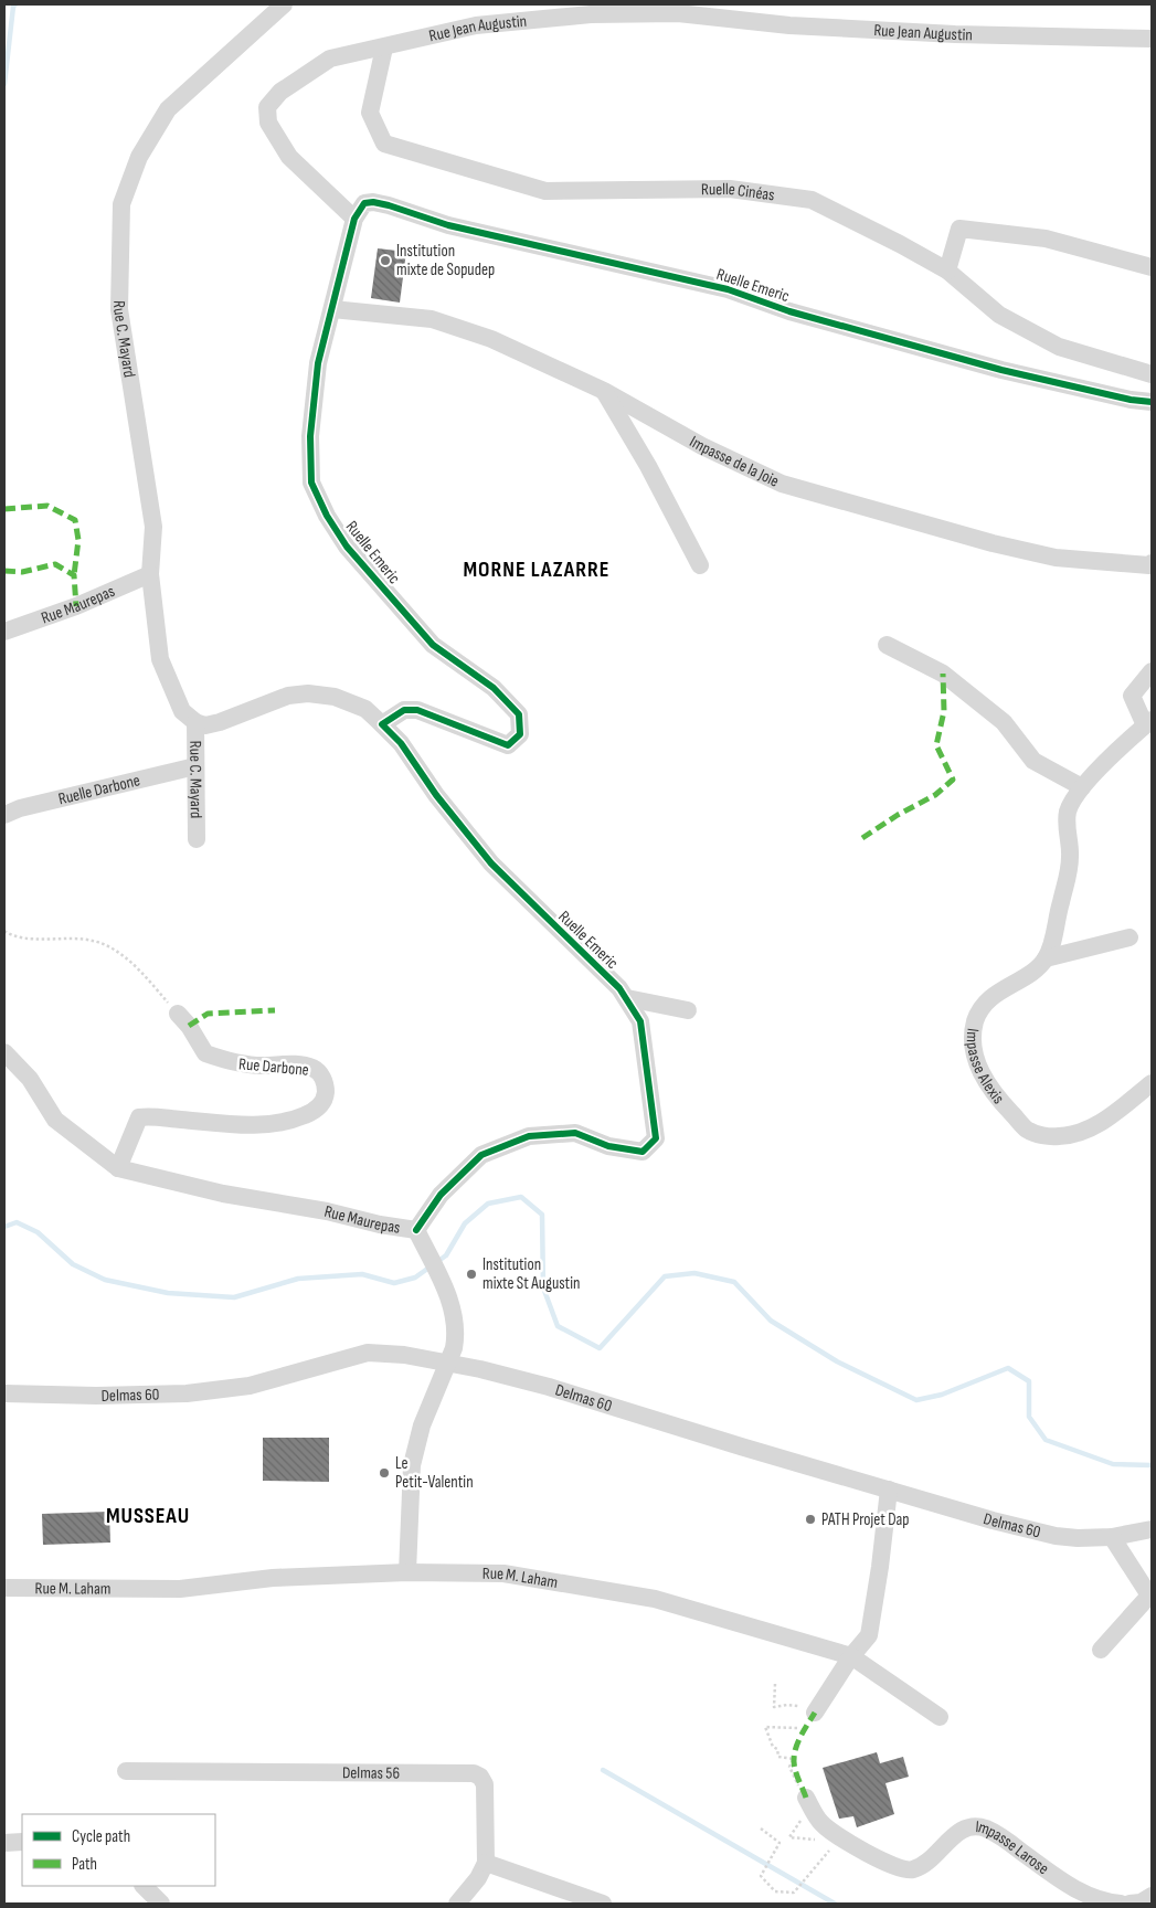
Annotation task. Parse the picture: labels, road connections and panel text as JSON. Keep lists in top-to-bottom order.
{
  "streets": {
    "street": [
      "Rue Jean Augustin",
      "Ruelle Cinéas",
      "Ruelle Emeric",
      "Rue C. Mayard",
      "Impasse de la Joie",
      "Rue Maurepas",
      "Ruelle Darbone",
      "Impasse Alexis",
      "Rue Darbone",
      "Delmas 60",
      "Rue M. Laham",
      "Delmas 56",
      "Impasse Larose"
    ]
  },
  "crossings": [
    ["Rue Jean Augustin", "Ruelle Cinéas"],
    ["Rue Jean Augustin", "Ruelle Emeric"],
    ["Ruelle Emeric", "Rue C. Mayard"],
    ["Ruelle Emeric", "Impasse de la Joie"],
    ["Ruelle Emeric", "Rue Maurepas"],
    ["Rue C. Mayard", "Rue Maurepas"],
    ["Rue C. Mayard", "Ruelle Darbone"],
    ["Rue Maurepas", "Rue Darbone"],
    ["Rue Maurepas", "Delmas 60"],
    ["Rue Maurepas", "Rue M. Laham"]
  ],
  "districts": ["MORNE LAZARRE", "MUSSEAU"],
  "places": [
    "Institution mixte de Sopudep",
    "Institution mixte St Augustin",
    "Le Petit-Valentin",
    "PATH Projet Dap"
  ],
  "legend": ["Cycle path", "Path"]
}
